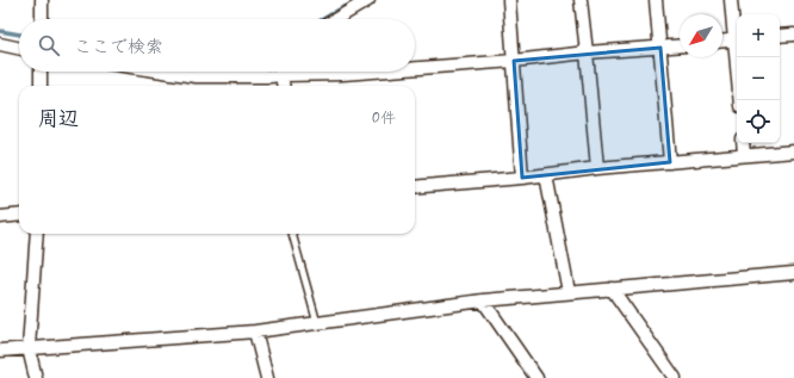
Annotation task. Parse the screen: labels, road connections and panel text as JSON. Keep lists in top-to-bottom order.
{
  "north": "bottom left",
  "page": {
    "map_buttons": ["+", "−"],
    "search": "ここで検索",
    "heading": ["周辺", "0件"]
  }
}
